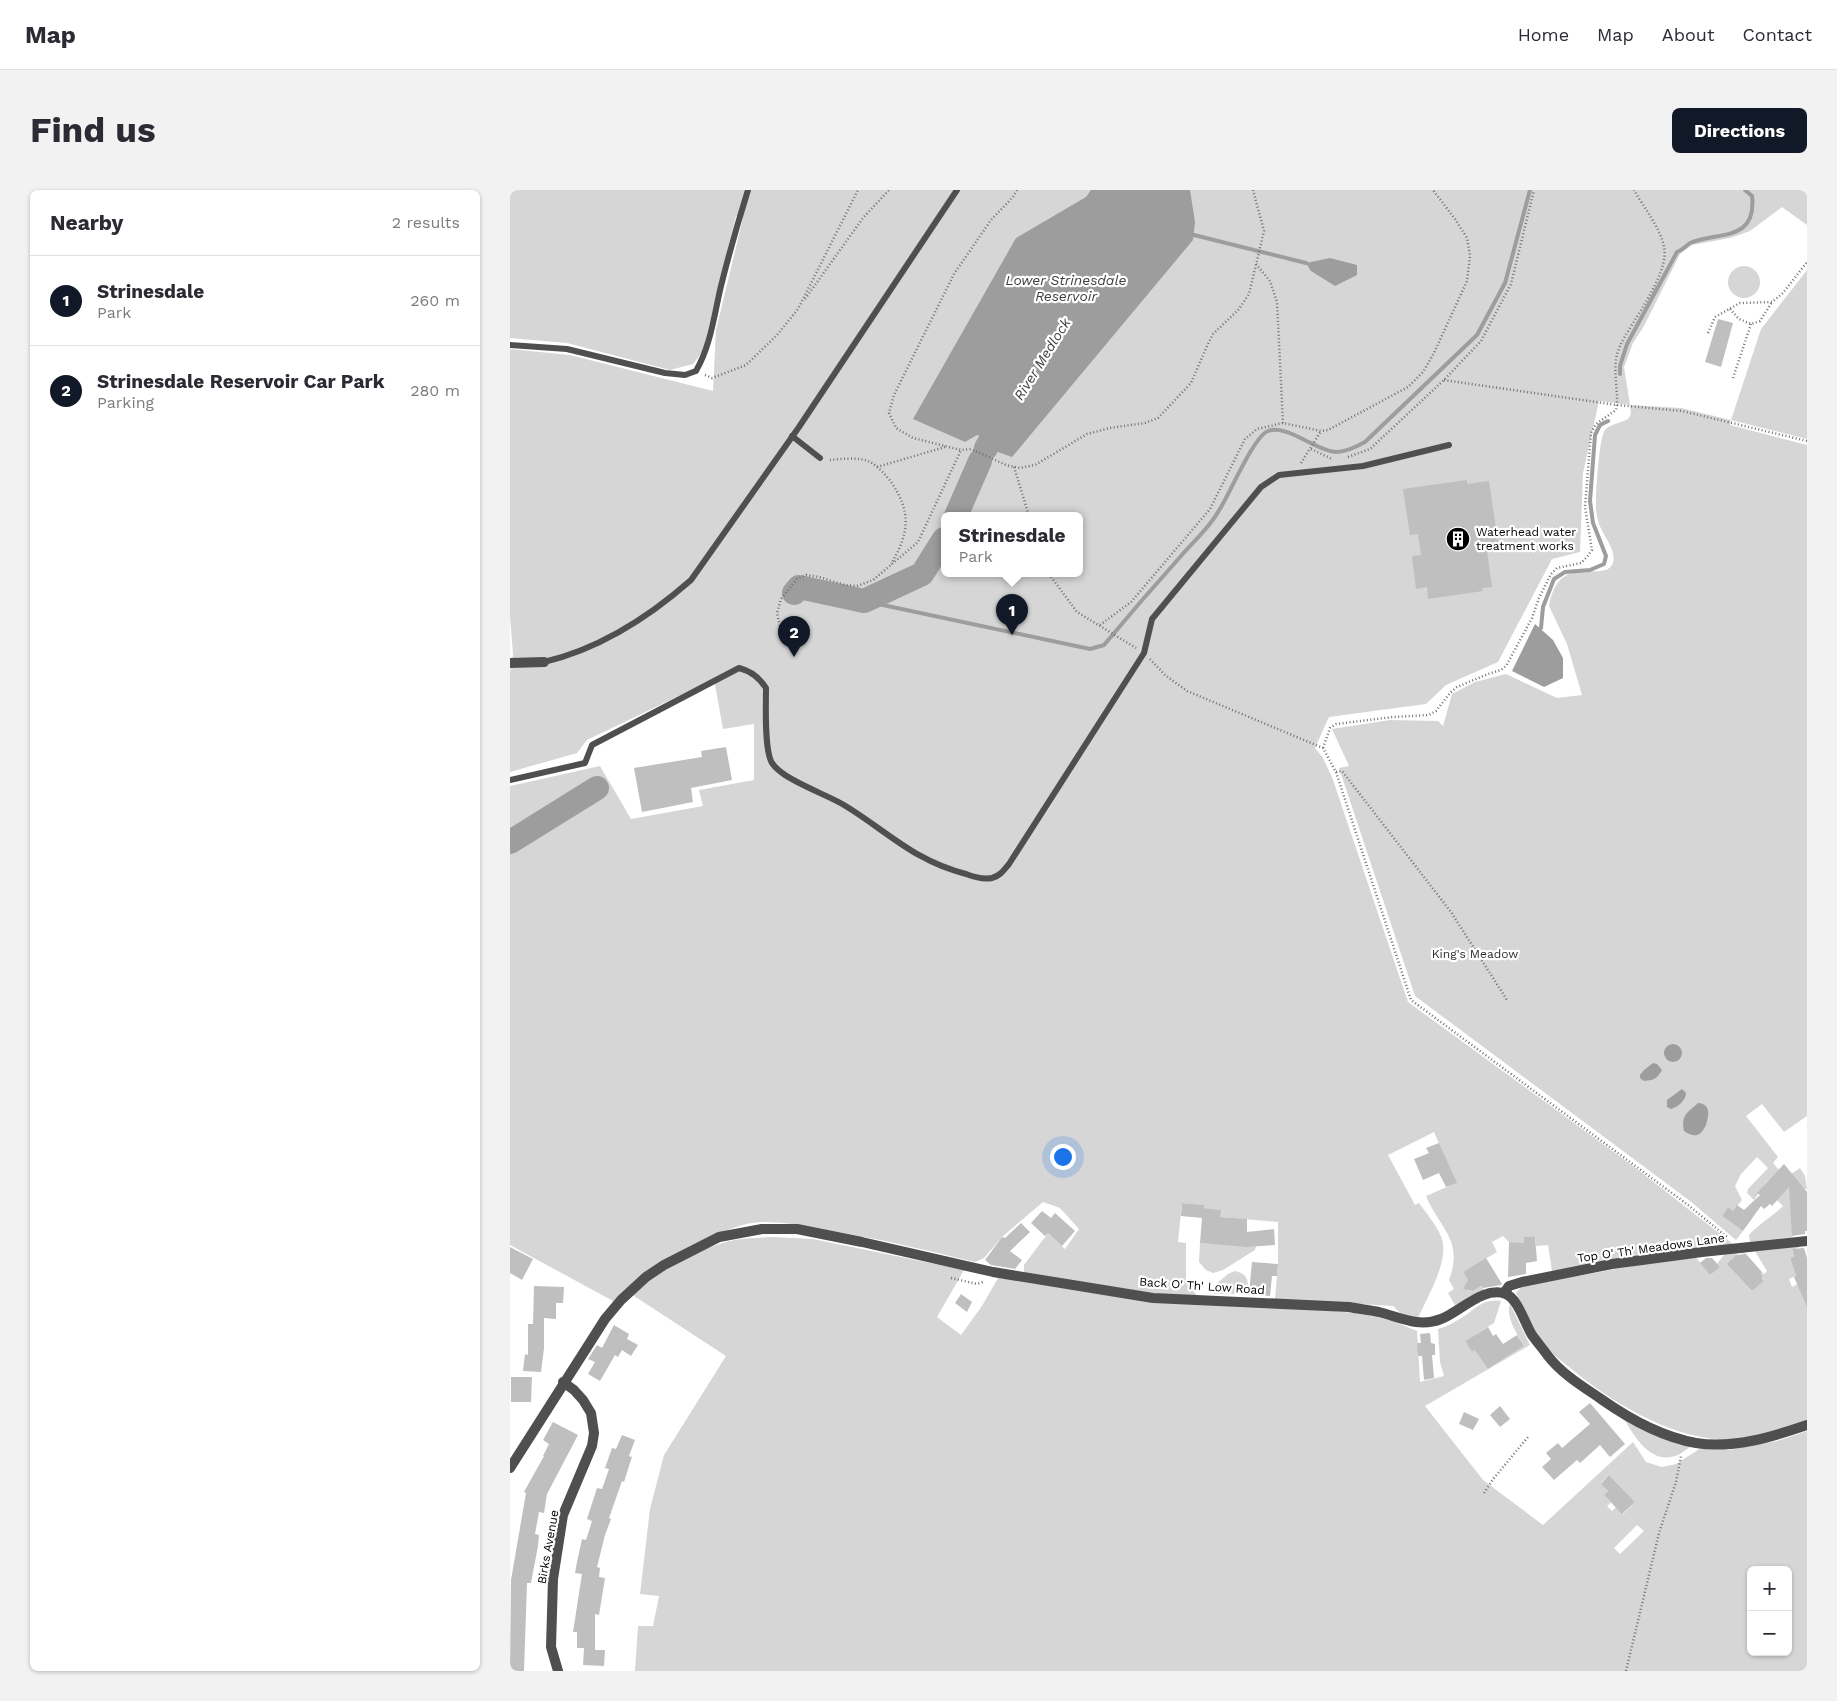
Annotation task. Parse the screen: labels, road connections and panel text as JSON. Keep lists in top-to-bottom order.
{
  "streets": {
    "street": ["Top O' Th' Meadows Lane", "Back O' Th' Low Road", "Birks Avenue"]
  },
  "crossings": [
    ["Top O' Th' Meadows Lane", "Back O' Th' Low Road"],
    ["Back O' Th' Low Road", "Birks Avenue"]
  ],
  "water": ["Lower Strinesdale Reservoir", "River Medlock"],
  "parks": ["King's Meadow"],
  "places": {
    "building": ["Waterhead water treatment works"]
  },
  "page": {
    "header": "Map",
    "nav": [
      "Home",
      "Map",
      "About",
      "Contact"
    ],
    "buttons": "Directions",
    "title": "Find us",
    "heading": ["Nearby", "2 results"],
    "list": [
      {
        "mark": "1",
        "name": "Strinesdale",
        "note": "Park",
        "value": "260 m"
      },
      {
        "mark": "2",
        "name": "Strinesdale Reservoir Car Park",
        "note": "Parking",
        "value": "280 m"
      }
    ],
    "popup": ["Strinesdale", "Park"],
    "pins": ["1", "2"],
    "map_buttons": ["+", "−"]
  }
}
